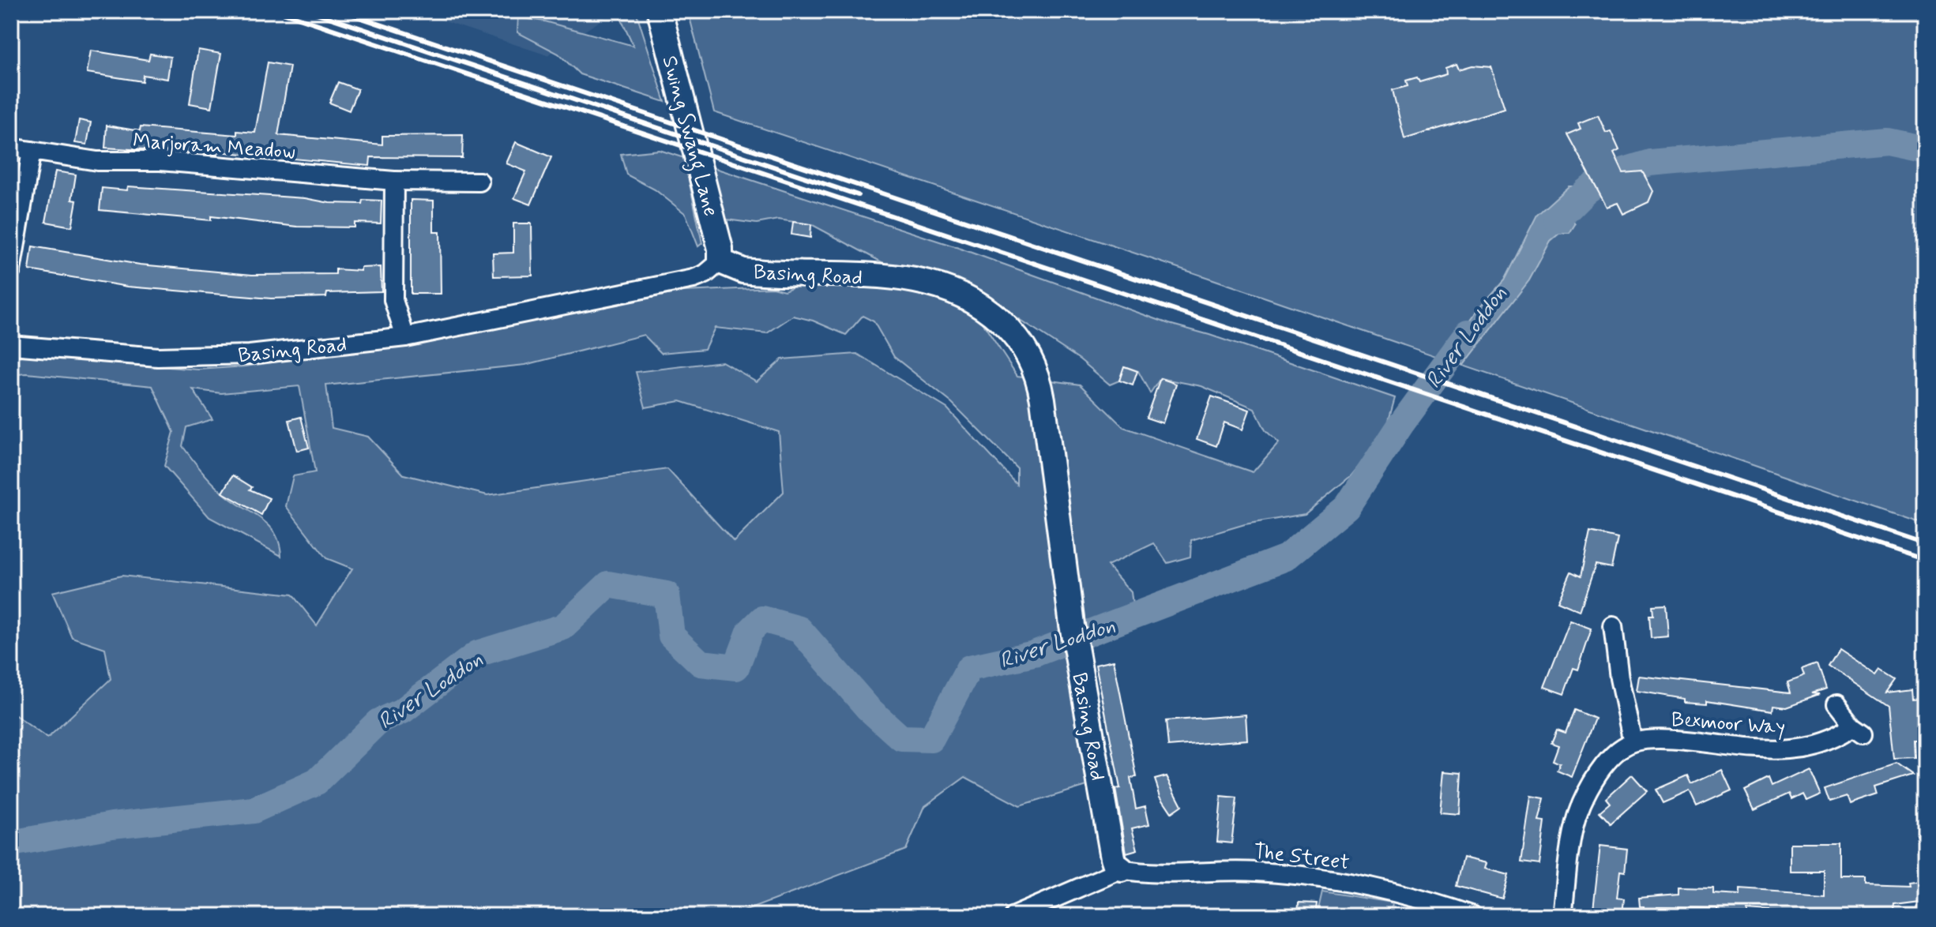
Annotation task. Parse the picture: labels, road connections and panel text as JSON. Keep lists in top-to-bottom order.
{
  "streets": {
    "street": [
      "Swing Swang Lane",
      "Marjoram Meadow",
      "Basing Road",
      "Bexmoor Way",
      "The Street"
    ]
  },
  "crossings": [
    ["Swing Swang Lane", "Basing Road"],
    ["Basing Road", "The Street"]
  ],
  "water": ["River Loddon"]
}
